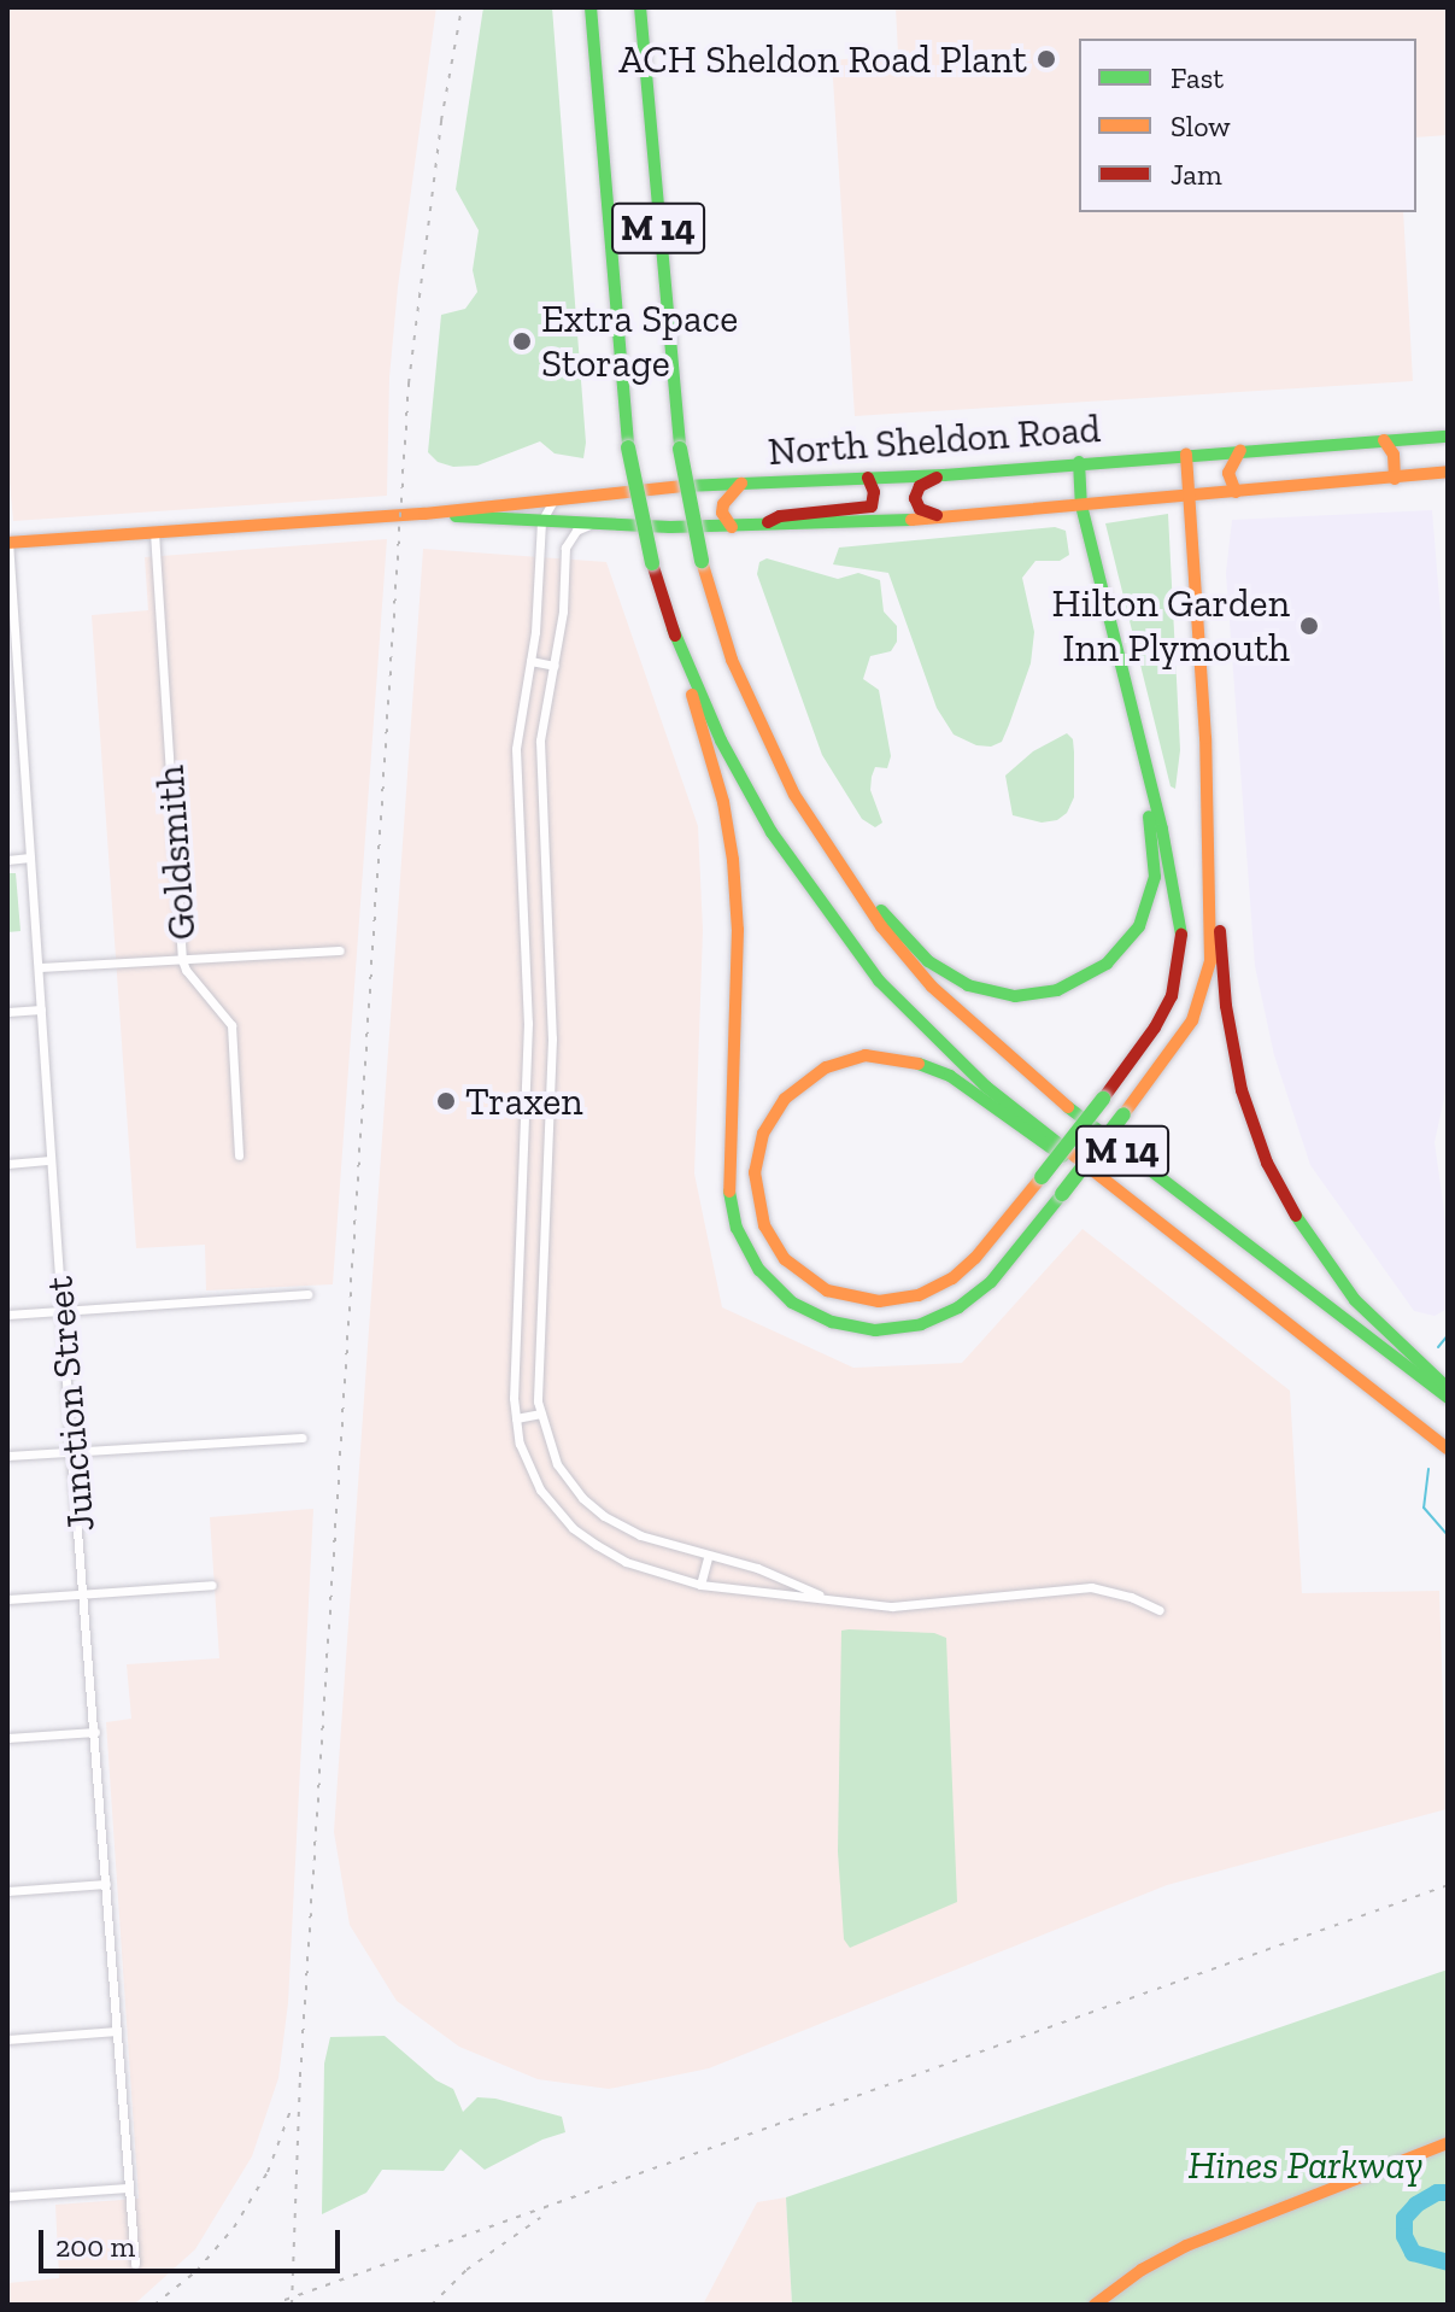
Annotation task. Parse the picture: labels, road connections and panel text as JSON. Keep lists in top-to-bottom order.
{
  "streets": {
    "main road": ["M 14", "North Sheldon Road"],
    "street": ["Goldsmith", "Junction Street"]
  },
  "crossings": [
    ["North Sheldon Road", "Goldsmith"],
    ["North Sheldon Road", "Junction Street"]
  ],
  "parks": ["Hines Parkway"],
  "places": [
    "ACH Sheldon Road Plant",
    "Extra Space Storage",
    "Hilton Garden Inn Plymouth",
    "Traxen"
  ],
  "legend": ["Fast", "Slow", "Jam"],
  "scale_bar": "200 m"
}
